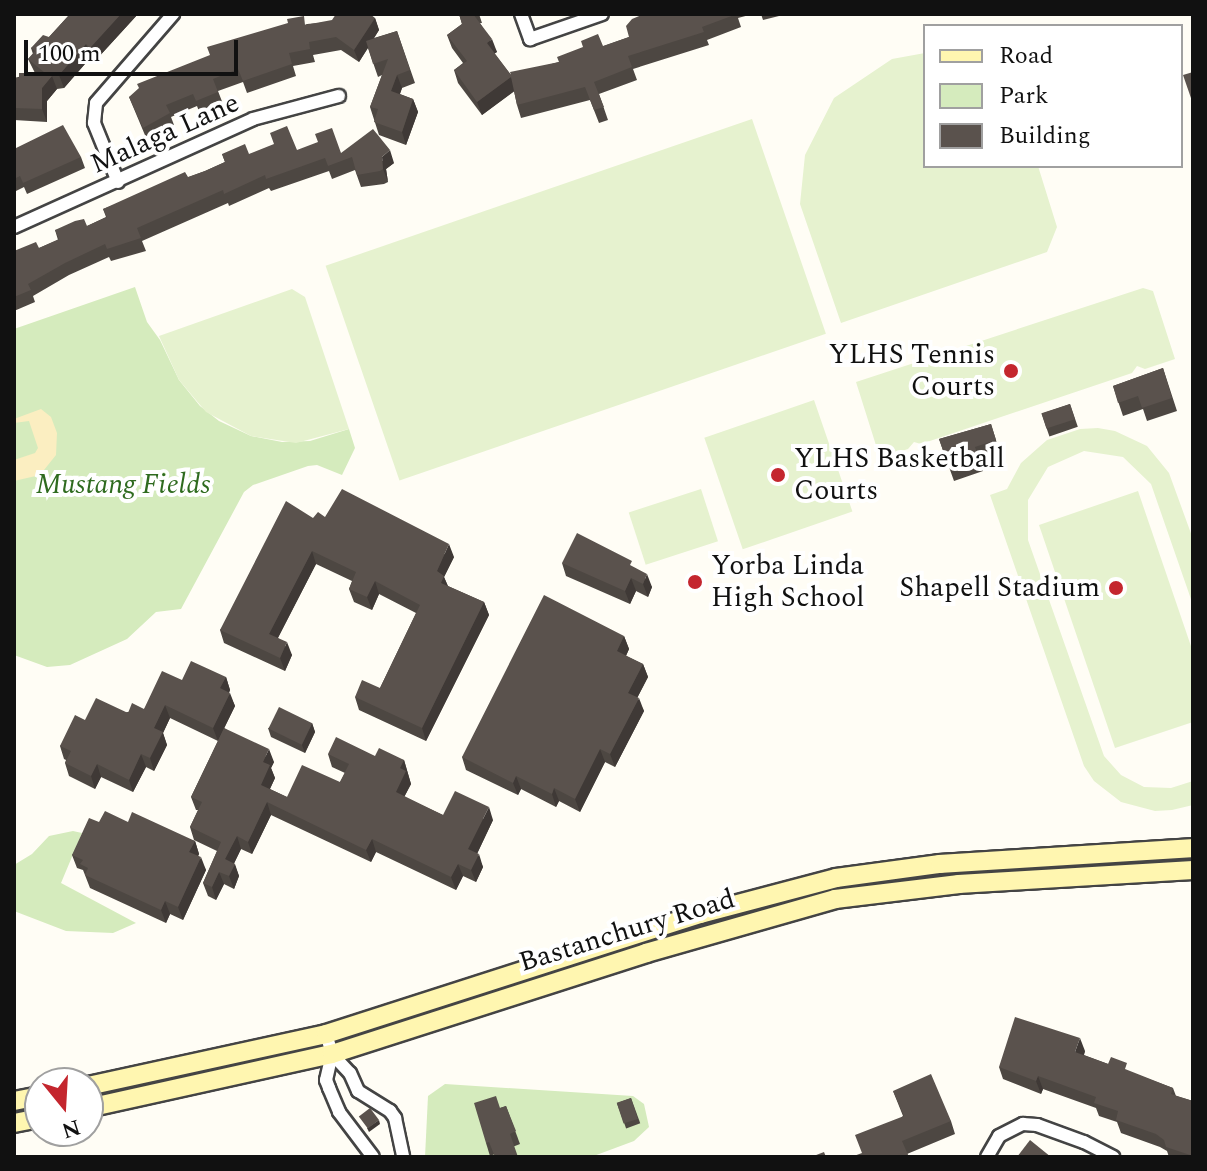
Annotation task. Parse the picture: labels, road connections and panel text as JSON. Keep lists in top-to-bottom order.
{
  "streets": {
    "main road": ["Bastanchury Road"],
    "street": ["Malaga Lane"]
  },
  "parks": ["Mustang Fields"],
  "places": [
    "YLHS Tennis Courts",
    "YLHS Basketball Courts",
    "Yorba Linda High School",
    "Shapell Stadium"
  ],
  "legend": ["Road", "Park", "Building"],
  "scale_bar": "100 m",
  "north": "bottom"
}
